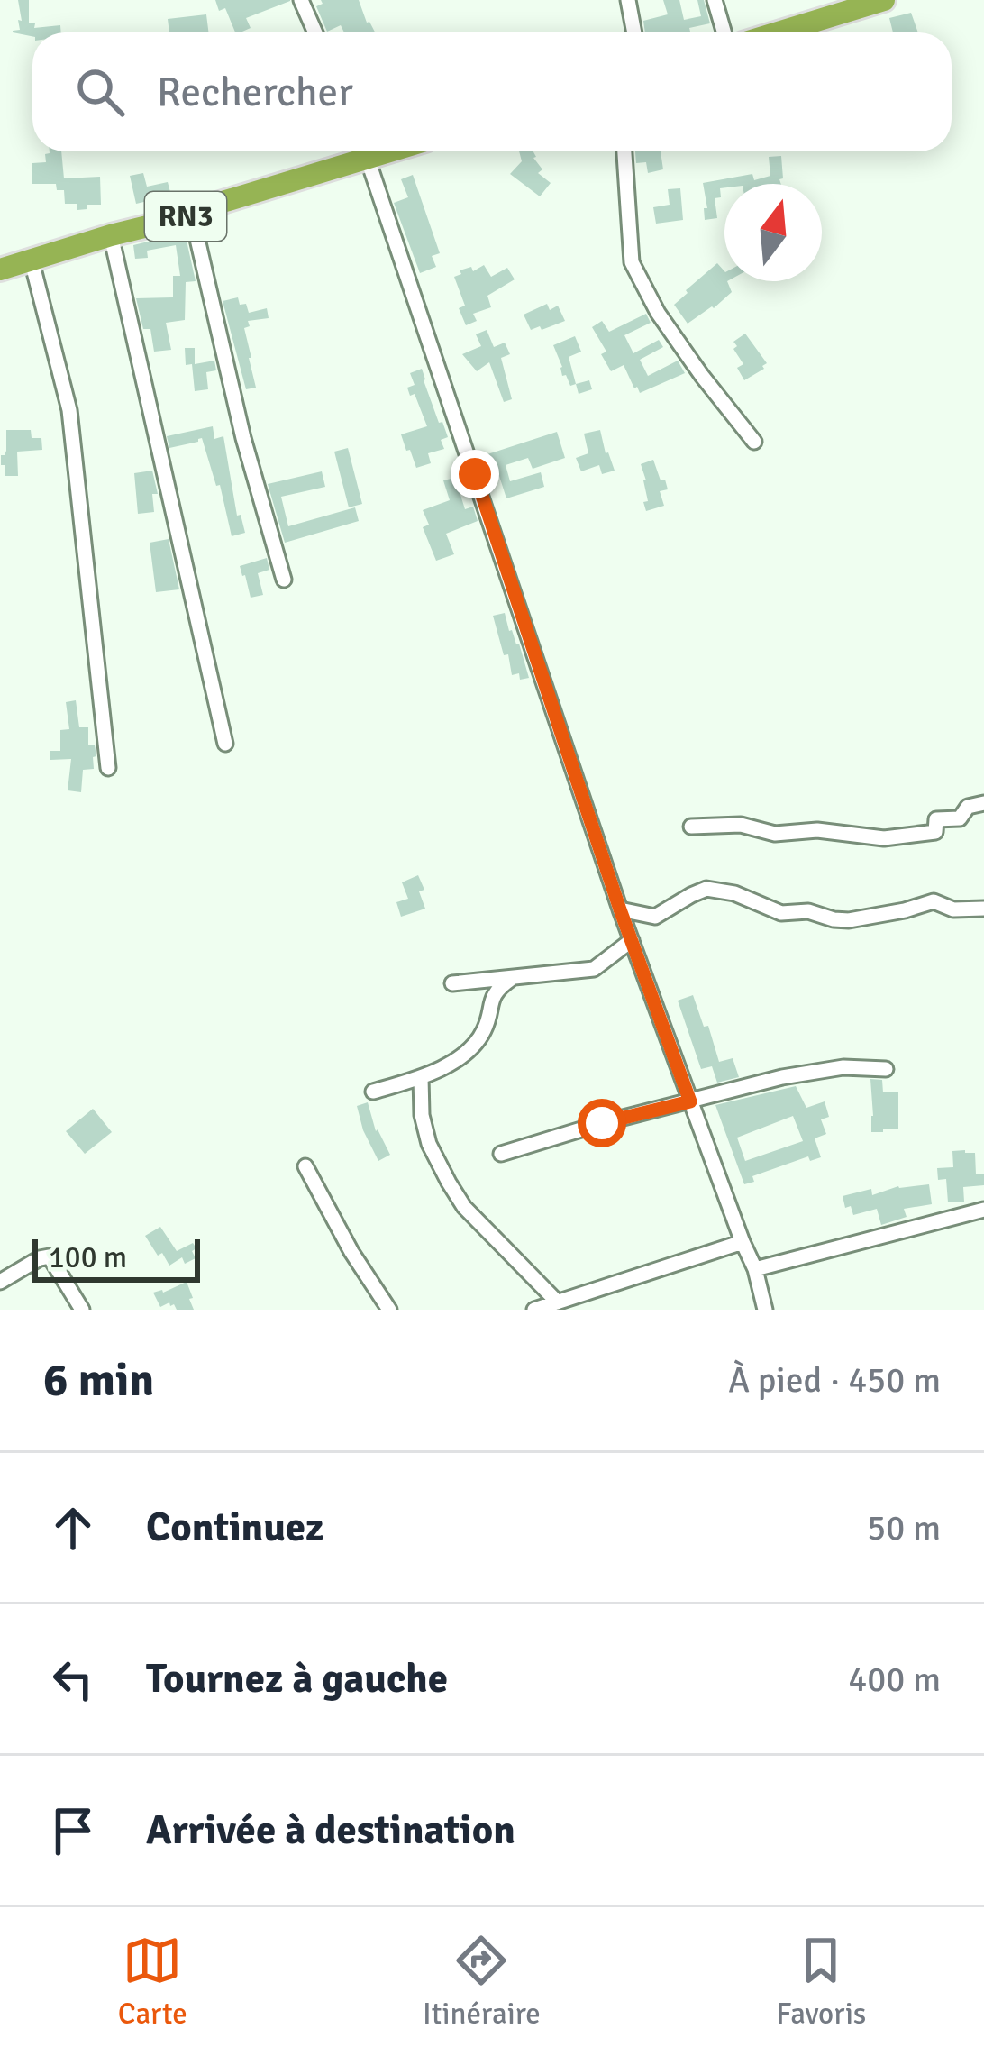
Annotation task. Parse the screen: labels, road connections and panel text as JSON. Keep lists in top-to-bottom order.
{
  "streets": {
    "highway": ["RN3"]
  },
  "scale_bar": "100 m",
  "north": "top",
  "page": {
    "search": "Rechercher",
    "scale": "100 m",
    "heading": ["6 min", "À pied · 450 m"],
    "list": [
      ["Continuez", "50 m"],
      ["Tournez à gauche", "400 m"],
      "Arrivée à destination"
    ],
    "nav": ["Carte", "Itinéraire", "Favoris"]
  }
}
